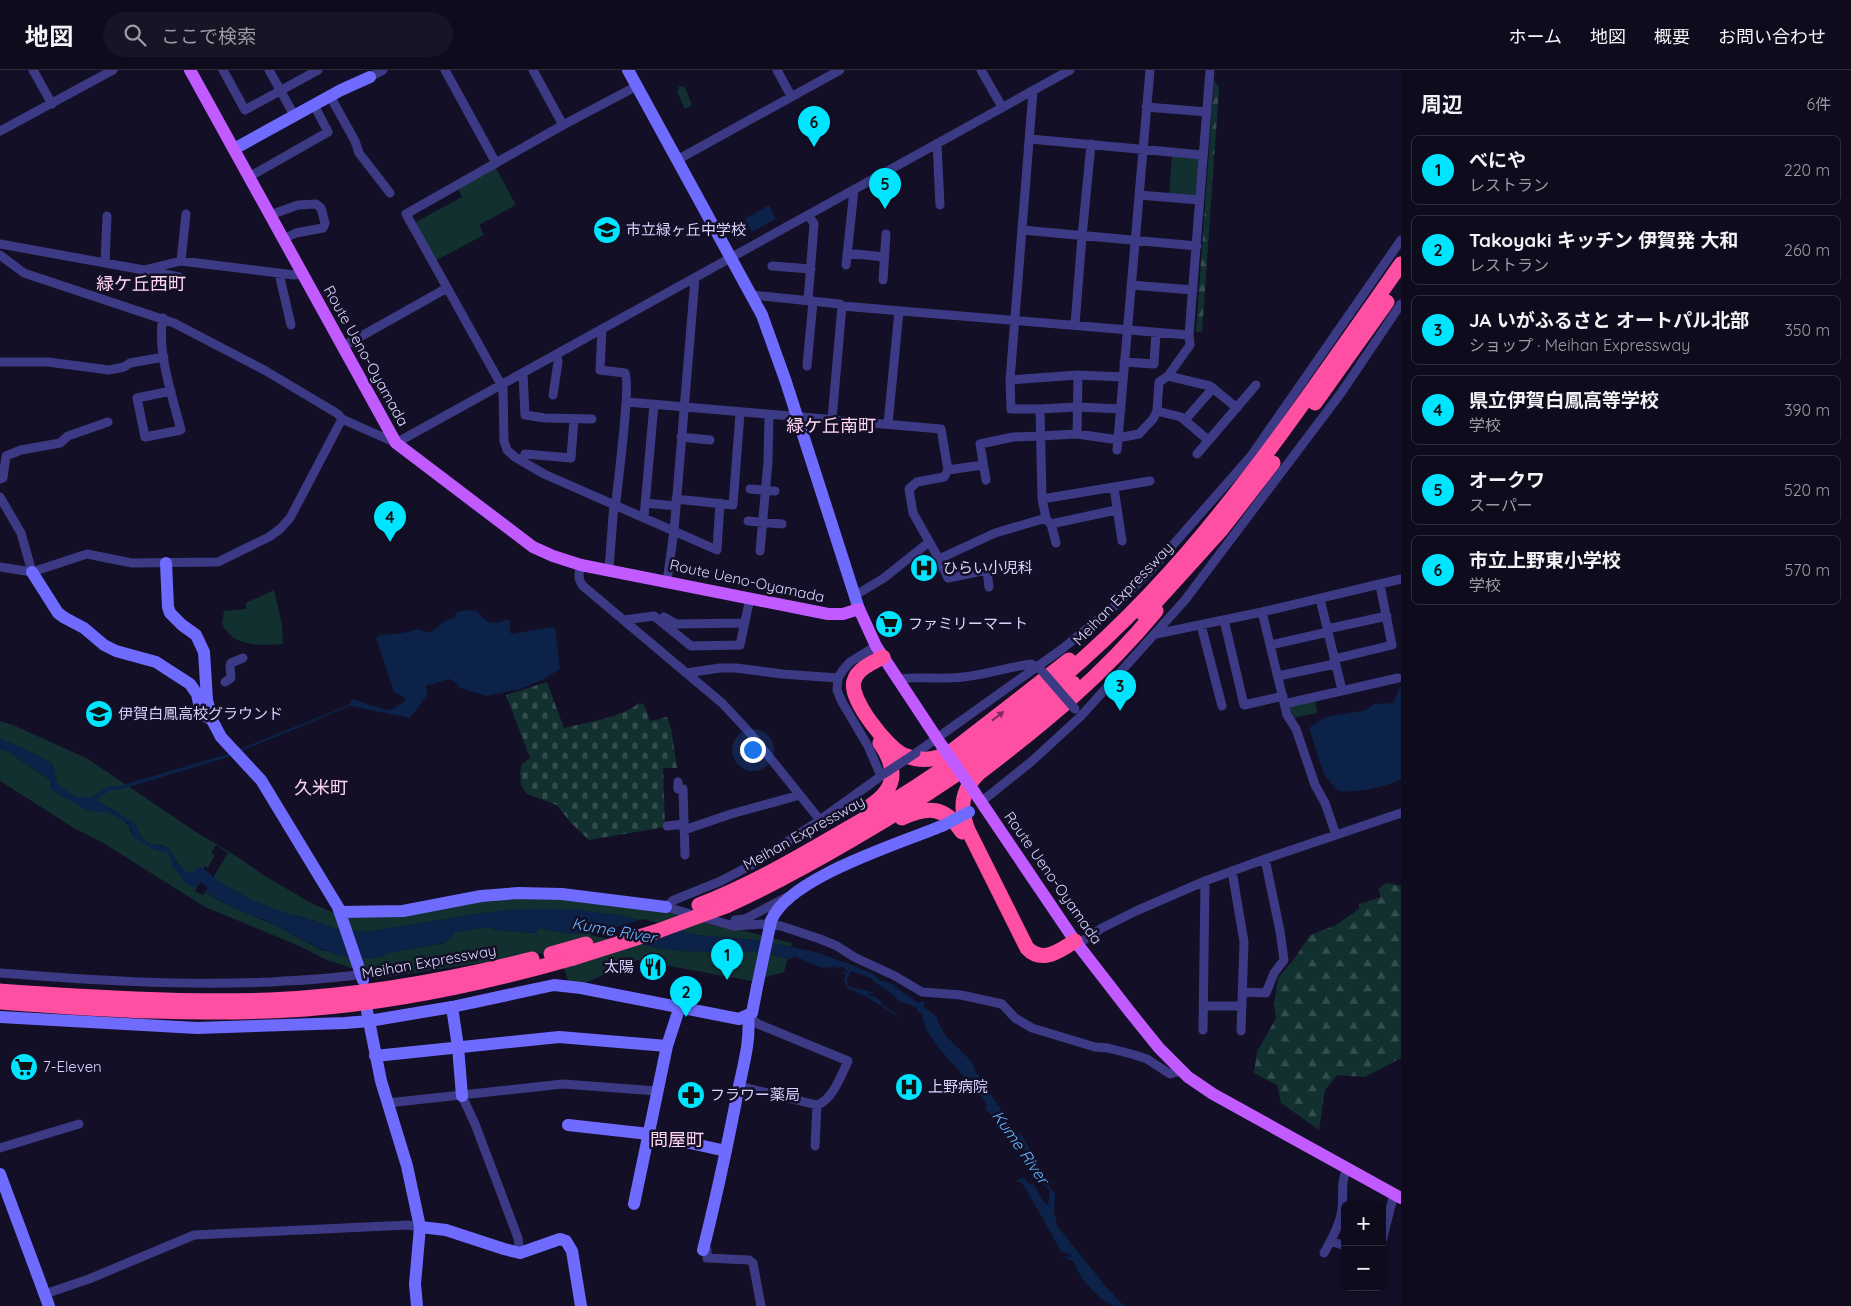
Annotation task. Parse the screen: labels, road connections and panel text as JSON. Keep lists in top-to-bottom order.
{
  "streets": {
    "highway": ["Meihan Expressway"],
    "main road": ["Route Ueno-Oyamada"]
  },
  "districts": [
    "緑ケ丘西町",
    "緑ケ丘南町",
    "久米町",
    "問屋町"
  ],
  "water": ["Kume River"],
  "places": {
    "school or university": ["市立緑ヶ丘中学校", "伊賀白鳳高校グラウンド"],
    "hospital": ["ひらい小児科", "上野病院"],
    "supermarket": ["ファミリーマート", "7-Eleven"],
    "restaurant": ["太陽"],
    "pharmacy": ["フラワー薬局"]
  },
  "page": {
    "header": "地図",
    "search": "ここで検索",
    "nav": [
      "ホーム",
      "地図",
      "概要",
      "お問い合わせ"
    ],
    "heading": ["周辺", "6件"],
    "pins": [
      "6",
      "5",
      "4",
      "3",
      "1",
      "2"
    ],
    "list": [
      {
        "mark": "1",
        "name": "べにや",
        "note": "レストラン",
        "value": "220 m"
      },
      {
        "mark": "2",
        "name": "Takoyaki キッチン 伊賀発 大和",
        "note": "レストラン",
        "value": "260 m"
      },
      {
        "mark": "3",
        "name": "JA いがふるさと オートパル北部",
        "note": "ショップ · Meihan Expressway",
        "value": "350 m"
      },
      {
        "mark": "4",
        "name": "県立伊賀白鳳高等学校",
        "note": "学校",
        "value": "390 m"
      },
      {
        "mark": "5",
        "name": "オークワ",
        "note": "スーパー",
        "value": "520 m"
      },
      {
        "mark": "6",
        "name": "市立上野東小学校",
        "note": "学校",
        "value": "570 m"
      }
    ],
    "map_buttons": ["+", "−"]
  }
}
